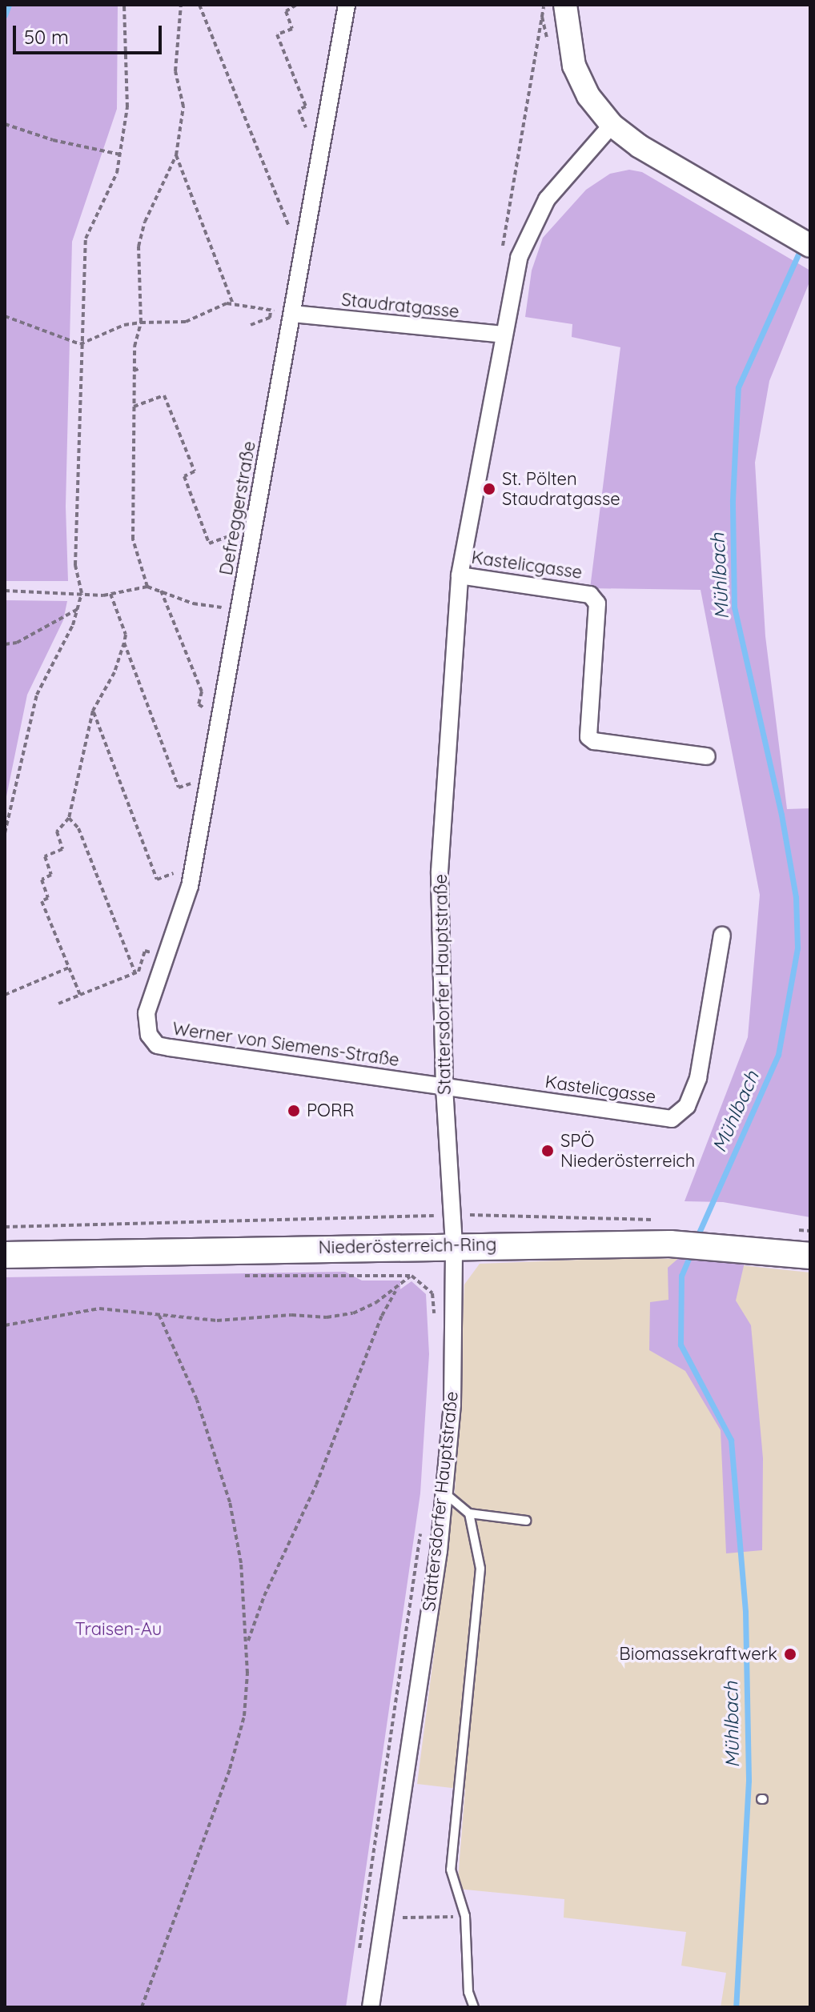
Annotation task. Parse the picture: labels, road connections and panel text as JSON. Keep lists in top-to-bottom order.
{
  "streets": {
    "main road": ["Niederösterreich-Ring"],
    "street": [
      "Staudratgasse",
      "Defreggerstraße",
      "Kastelicgasse",
      "Stattersdorfer Hauptstraße",
      "Werner von Siemens-Straße"
    ]
  },
  "crossings": [
    ["Staudratgasse", "Defreggerstraße"],
    ["Staudratgasse", "Stattersdorfer Hauptstraße"],
    ["Defreggerstraße", "Werner von Siemens-Straße"],
    ["Kastelicgasse", "Stattersdorfer Hauptstraße"],
    ["Kastelicgasse", "Werner von Siemens-Straße"],
    ["Stattersdorfer Hauptstraße", "Werner von Siemens-Straße"],
    ["Stattersdorfer Hauptstraße", "Niederösterreich-Ring"]
  ],
  "water": ["Mühlbach"],
  "parks": ["Traisen-Au"],
  "places": [
    "St. Pölten Staudratgasse",
    "PORR",
    "SPÖ Niederösterreich",
    "Biomassekraftwerk"
  ],
  "scale_bar": "50 m"
}
